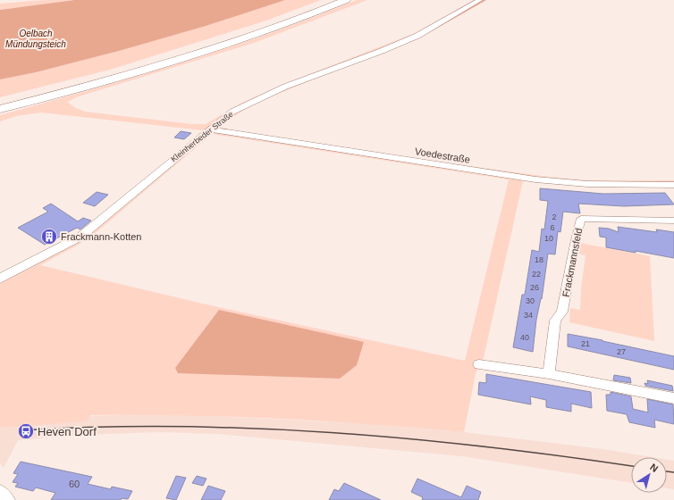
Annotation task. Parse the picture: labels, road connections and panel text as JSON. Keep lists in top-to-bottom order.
{
  "streets": {
    "street": ["Kleinherbeder Straße", "Voedestraße", "Frackmannsfeld"]
  },
  "crossings": [
    ["Kleinherbeder Straße", "Voedestraße"]
  ],
  "water": ["Oelbach Mündungsteich"],
  "places": {
    "building": ["Frackmann-Kotten"],
    "bus stop": ["Heven Dorf"]
  },
  "house_numbers": [
    "2",
    "6",
    "10",
    "18",
    "22",
    "26",
    "30",
    "34",
    "40",
    "21",
    "27",
    "60"
  ],
  "north": "top right"
}
